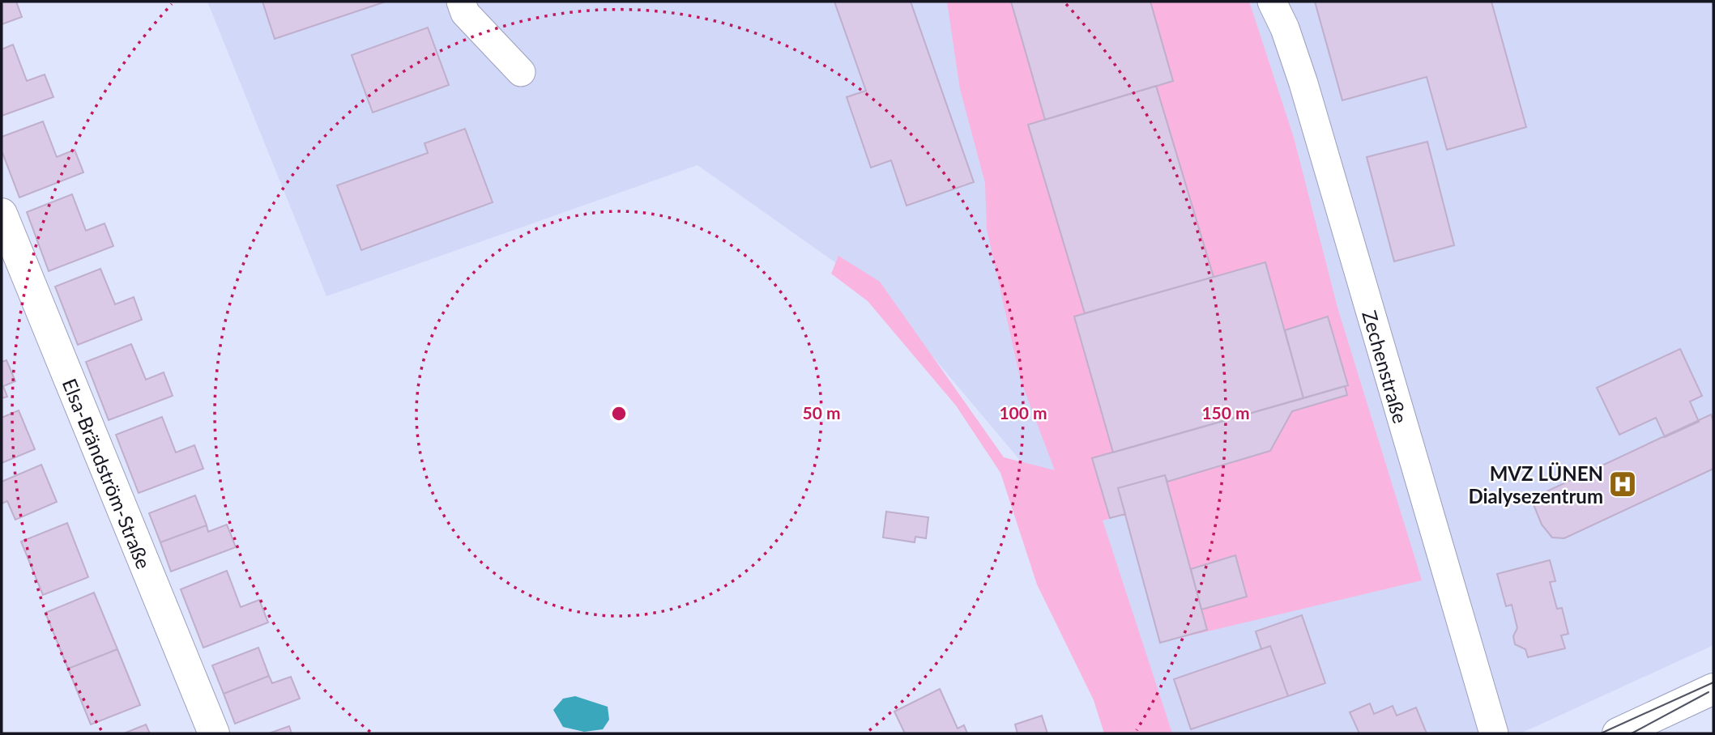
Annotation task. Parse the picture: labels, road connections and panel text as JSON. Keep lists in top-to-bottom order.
{
  "streets": {
    "street": ["Zechenstraße", "Elsa-Brändström-Straße"]
  },
  "places": {
    "hospital": ["MVZ LÜNEN Dialysezentrum"]
  },
  "rings": ["50 m", "100 m", "150 m"]
}
